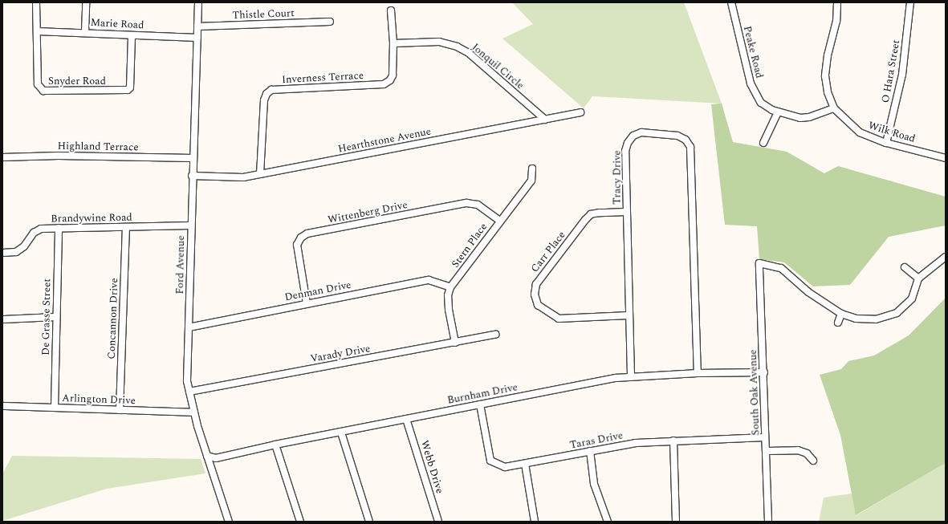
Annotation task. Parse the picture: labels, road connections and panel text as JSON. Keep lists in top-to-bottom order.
{
  "streets": {
    "street": [
      "Thistle Court",
      "Marie Road",
      "Peake Road",
      "Jonquil Circle",
      "O Hara Street",
      "Inverness Terrace",
      "Snyder Road",
      "Wilk Road",
      "Hearthstone Avenue",
      "Highland Terrace",
      "Tracy Drive",
      "Wittenberg Drive",
      "Brandywine Road",
      "Stern Place",
      "Carr Place",
      "Ford Avenue",
      "Denman Drive",
      "De Grasse Street",
      "Concannon Drive",
      "Varady Drive",
      "South Oak Avenue",
      "Burnham Drive",
      "Arlington Drive",
      "Taras Drive",
      "Webb Drive"
    ]
  },
  "crossings": [
    ["Thistle Court", "Ford Avenue"],
    ["Marie Road", "Snyder Road"],
    ["Marie Road", "Ford Avenue"],
    ["Peake Road", "Wilk Road"],
    ["Jonquil Circle", "Inverness Terrace"],
    ["Jonquil Circle", "Hearthstone Avenue"],
    ["O Hara Street", "Wilk Road"],
    ["Inverness Terrace", "Hearthstone Avenue"],
    ["Hearthstone Avenue", "Ford Avenue"],
    ["Highland Terrace", "Ford Avenue"],
    ["Tracy Drive", "Carr Place"],
    ["Tracy Drive", "Burnham Drive"],
    ["Wittenberg Drive", "Stern Place"],
    ["Wittenberg Drive", "Denman Drive"],
    ["Brandywine Road", "Ford Avenue"],
    ["Brandywine Road", "De Grasse Street"],
    ["Brandywine Road", "Concannon Drive"],
    ["Stern Place", "Denman Drive"],
    ["Stern Place", "Varady Drive"],
    ["Ford Avenue", "Denman Drive"],
    ["Ford Avenue", "Varady Drive"],
    ["Ford Avenue", "Burnham Drive"],
    ["Ford Avenue", "Arlington Drive"],
    ["De Grasse Street", "Arlington Drive"],
    ["Concannon Drive", "Arlington Drive"],
    ["South Oak Avenue", "Burnham Drive"],
    ["South Oak Avenue", "Taras Drive"],
    ["Burnham Drive", "Taras Drive"],
    ["Burnham Drive", "Webb Drive"]
  ]
}
